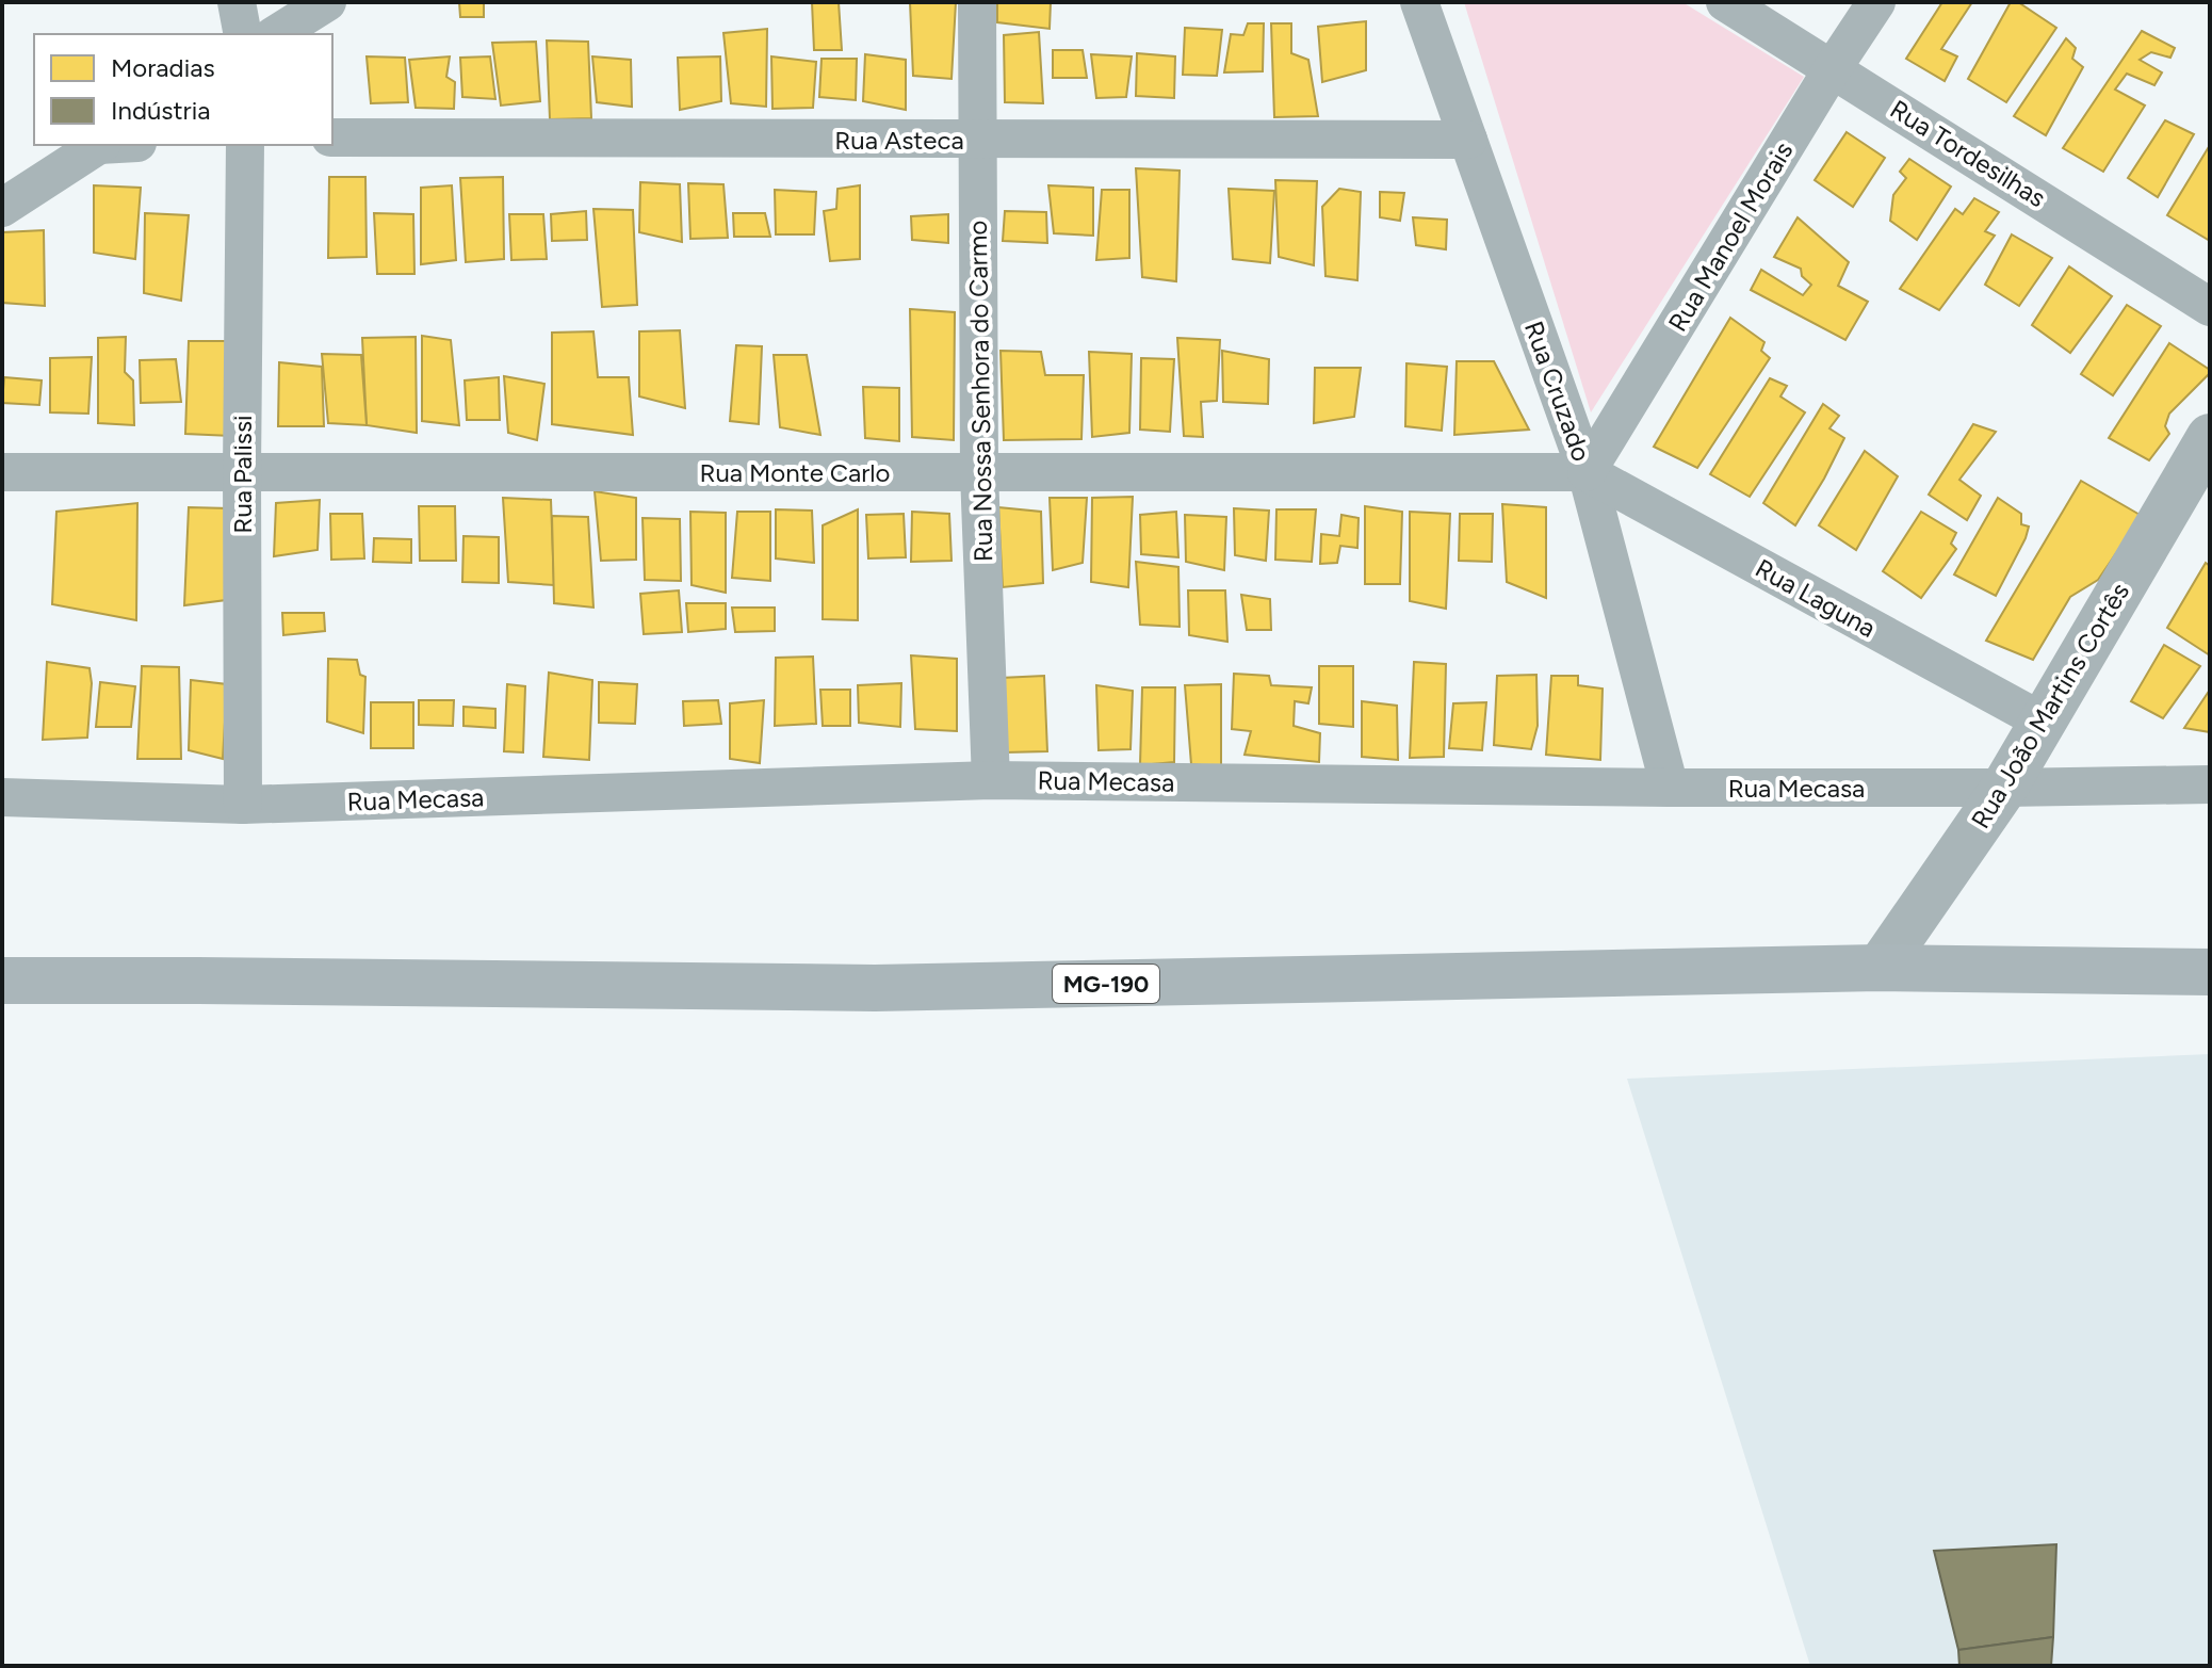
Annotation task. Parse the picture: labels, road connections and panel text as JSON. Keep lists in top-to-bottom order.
{
  "streets": {
    "main road": ["MG-190"],
    "street": [
      "Rua Asteca",
      "Rua Tordesilhas",
      "Rua Manoel Morais",
      "Rua Nossa Senhora do Carmo",
      "Rua Cruzado",
      "Rua Monte Carlo",
      "Rua Palissi",
      "Rua Laguna",
      "Rua João Martins Cortês",
      "Rua Mecasa"
    ]
  },
  "crossings": [
    ["Rua Asteca", "Rua Nossa Senhora do Carmo"],
    ["Rua Asteca", "Rua Cruzado"],
    ["Rua Tordesilhas", "Rua Manoel Morais"],
    ["Rua Manoel Morais", "Rua Cruzado"],
    ["Rua Manoel Morais", "Rua Monte Carlo"],
    ["Rua Manoel Morais", "Rua Laguna"],
    ["Rua Nossa Senhora do Carmo", "Rua Monte Carlo"],
    ["Rua Nossa Senhora do Carmo", "Rua Mecasa"],
    ["Rua Cruzado", "Rua Monte Carlo"],
    ["Rua Cruzado", "Rua Laguna"],
    ["Rua Cruzado", "Rua Mecasa"],
    ["Rua Monte Carlo", "Rua Palissi"],
    ["Rua Monte Carlo", "Rua Laguna"],
    ["Rua Palissi", "Rua Mecasa"],
    ["Rua Laguna", "Rua João Martins Cortês"],
    ["Rua João Martins Cortês", "Rua Mecasa"],
    ["Rua João Martins Cortês", "MG-190"]
  ],
  "legend": ["Moradias", "Indústria"]
}
